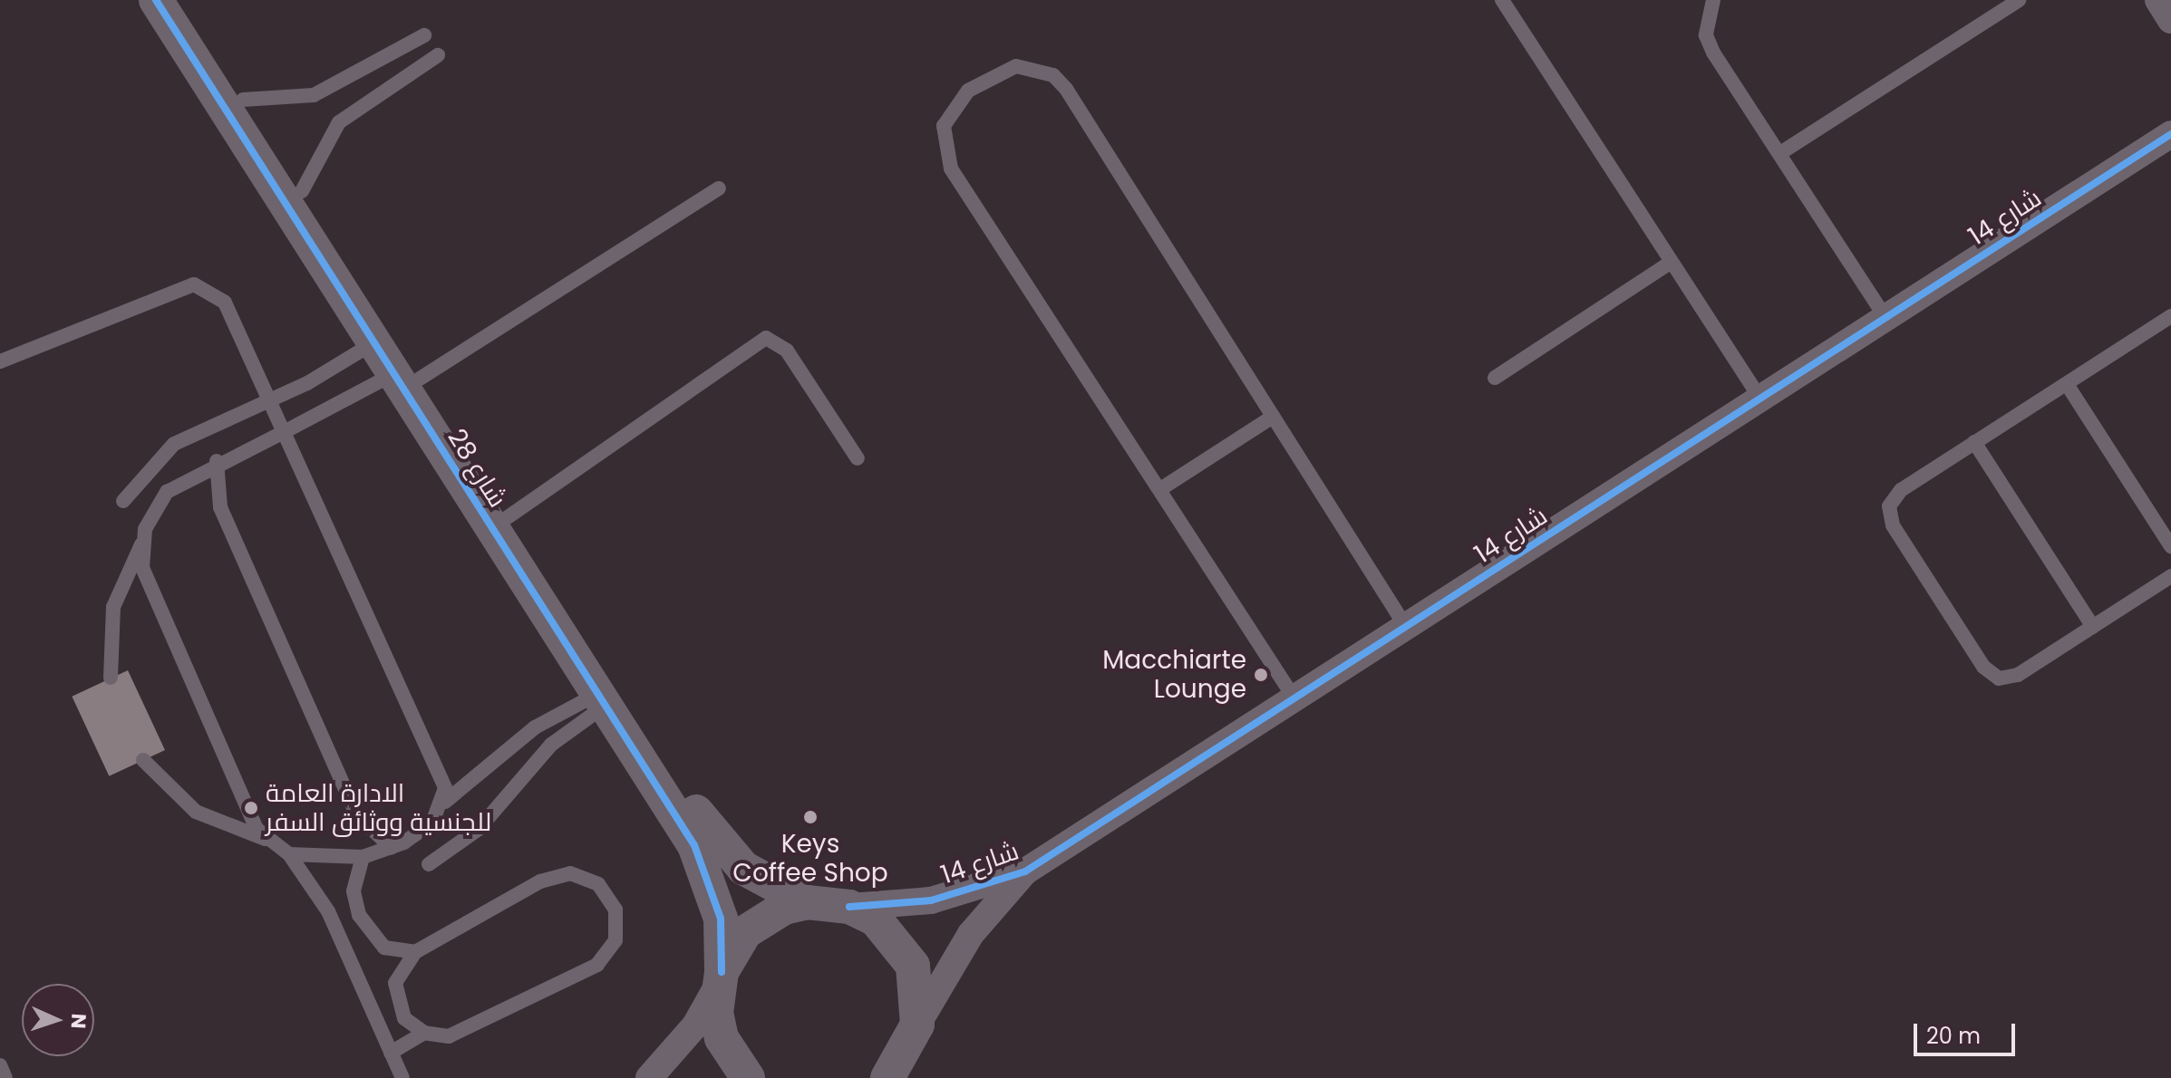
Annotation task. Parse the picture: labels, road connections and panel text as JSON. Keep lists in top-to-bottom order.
{
  "streets": {
    "street": ["شارع 14", "شارع 28"]
  },
  "places": ["Macchiarte Lounge", "الادارة العامة للجنسية ووثائق السفر", "Keys Coffee Shop"],
  "scale_bar": "20 m",
  "north": "right"
}
